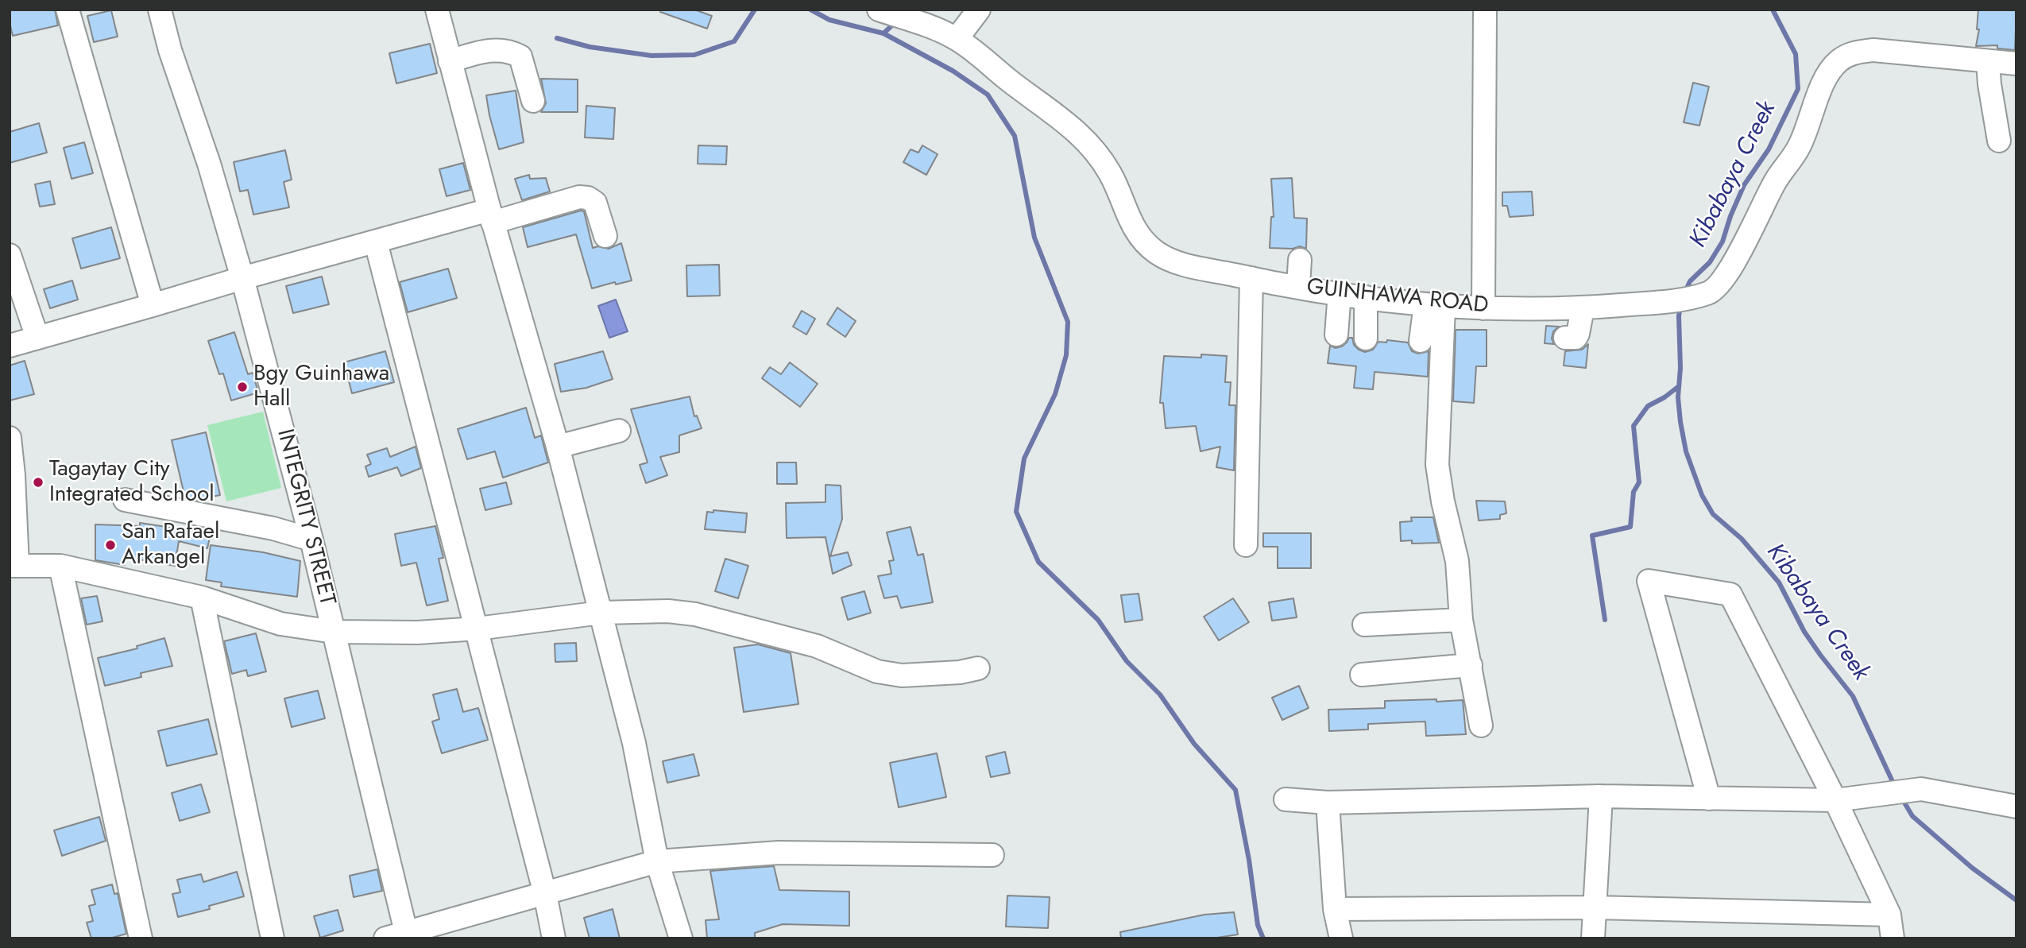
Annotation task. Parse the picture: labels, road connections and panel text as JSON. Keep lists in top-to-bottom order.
{
  "streets": {
    "street": ["GUINHAWA ROAD", "INTEGRITY STREET"]
  },
  "water": ["Kibabaya Creek"],
  "places": ["Bgy Guinhawa Hall", "Tagaytay City Integrated School", "San Rafael Arkangel"]
}
